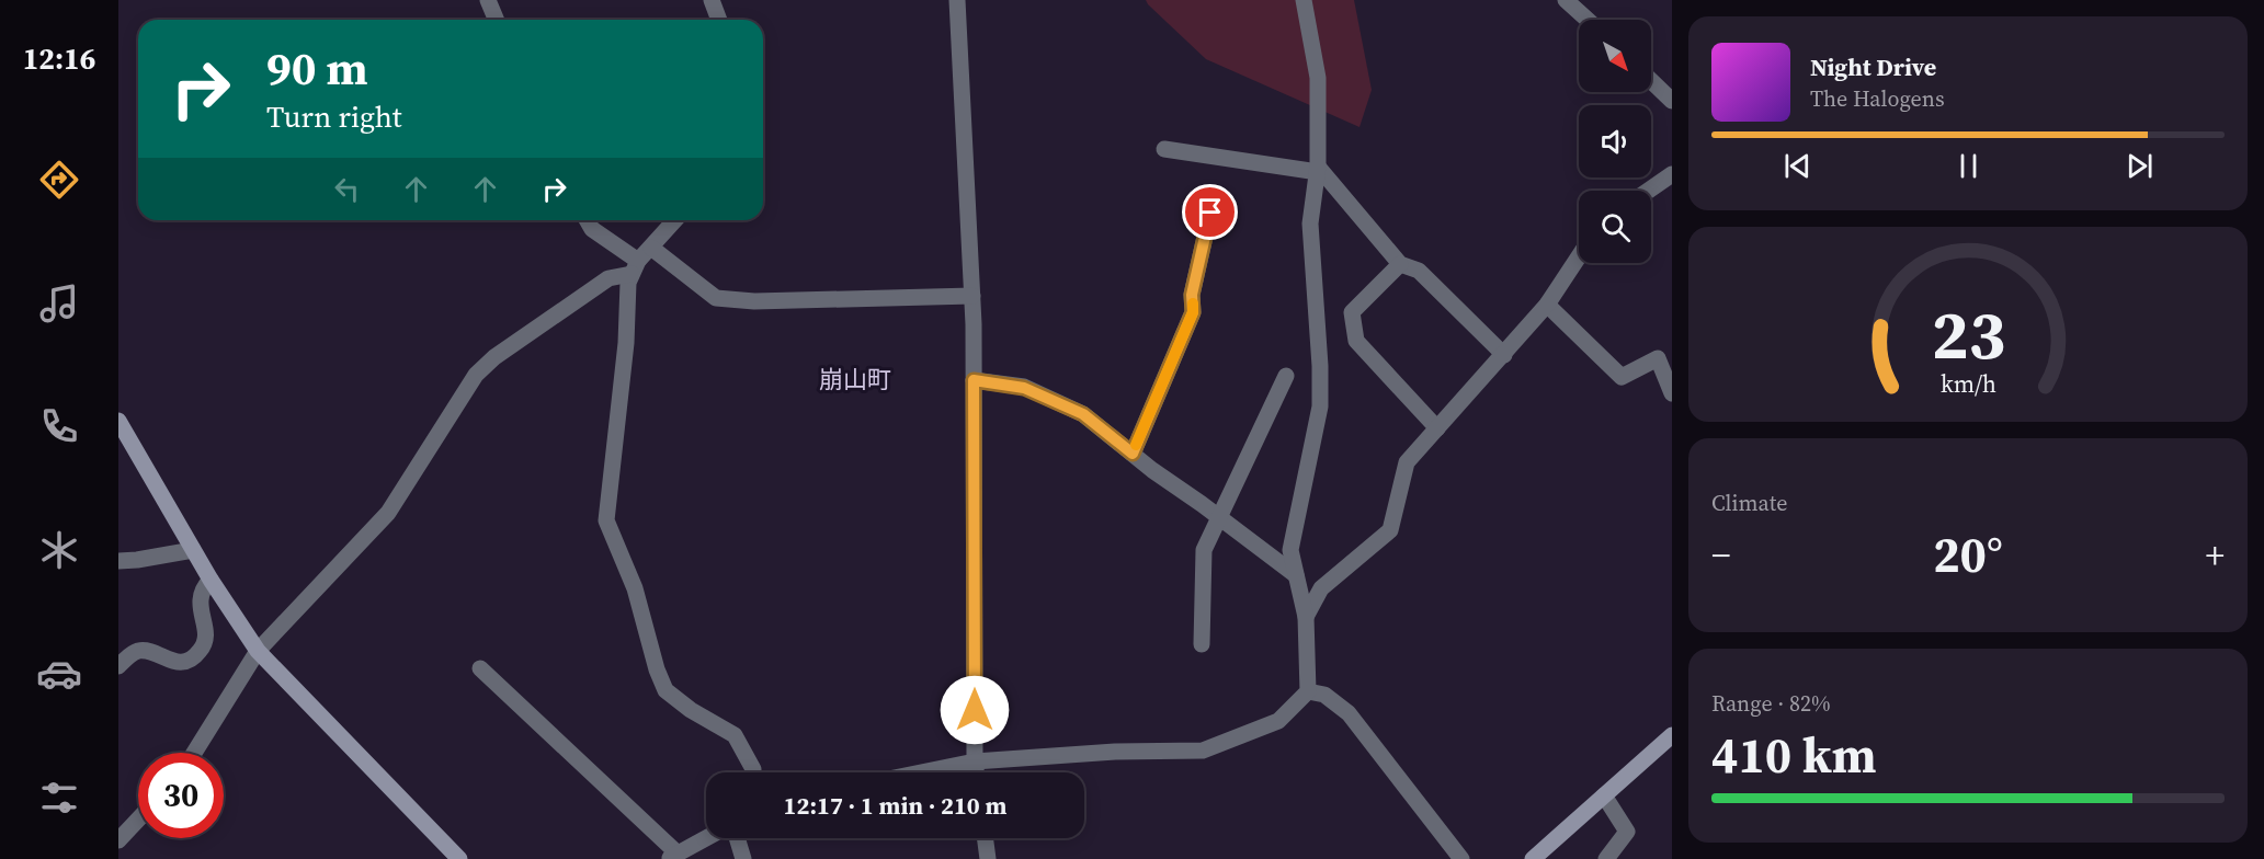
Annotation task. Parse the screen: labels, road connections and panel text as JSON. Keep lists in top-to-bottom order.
{
  "districts": ["崩山町"],
  "north": "bottom right",
  "page": {
    "tabs": "12:16",
    "turn": ["90 m", "Turn right"],
    "song": ["Night Drive", "The Halogens"],
    "tile": [
      "Climate",
      ["Range · 82%", "410 km"]
    ],
    "heat": ["−", "20°", "+"],
    "limit": "30",
    "trip": "12:17 · 1 min · 210 m",
    "gauge": ["23", "km/h"]
  }
}
